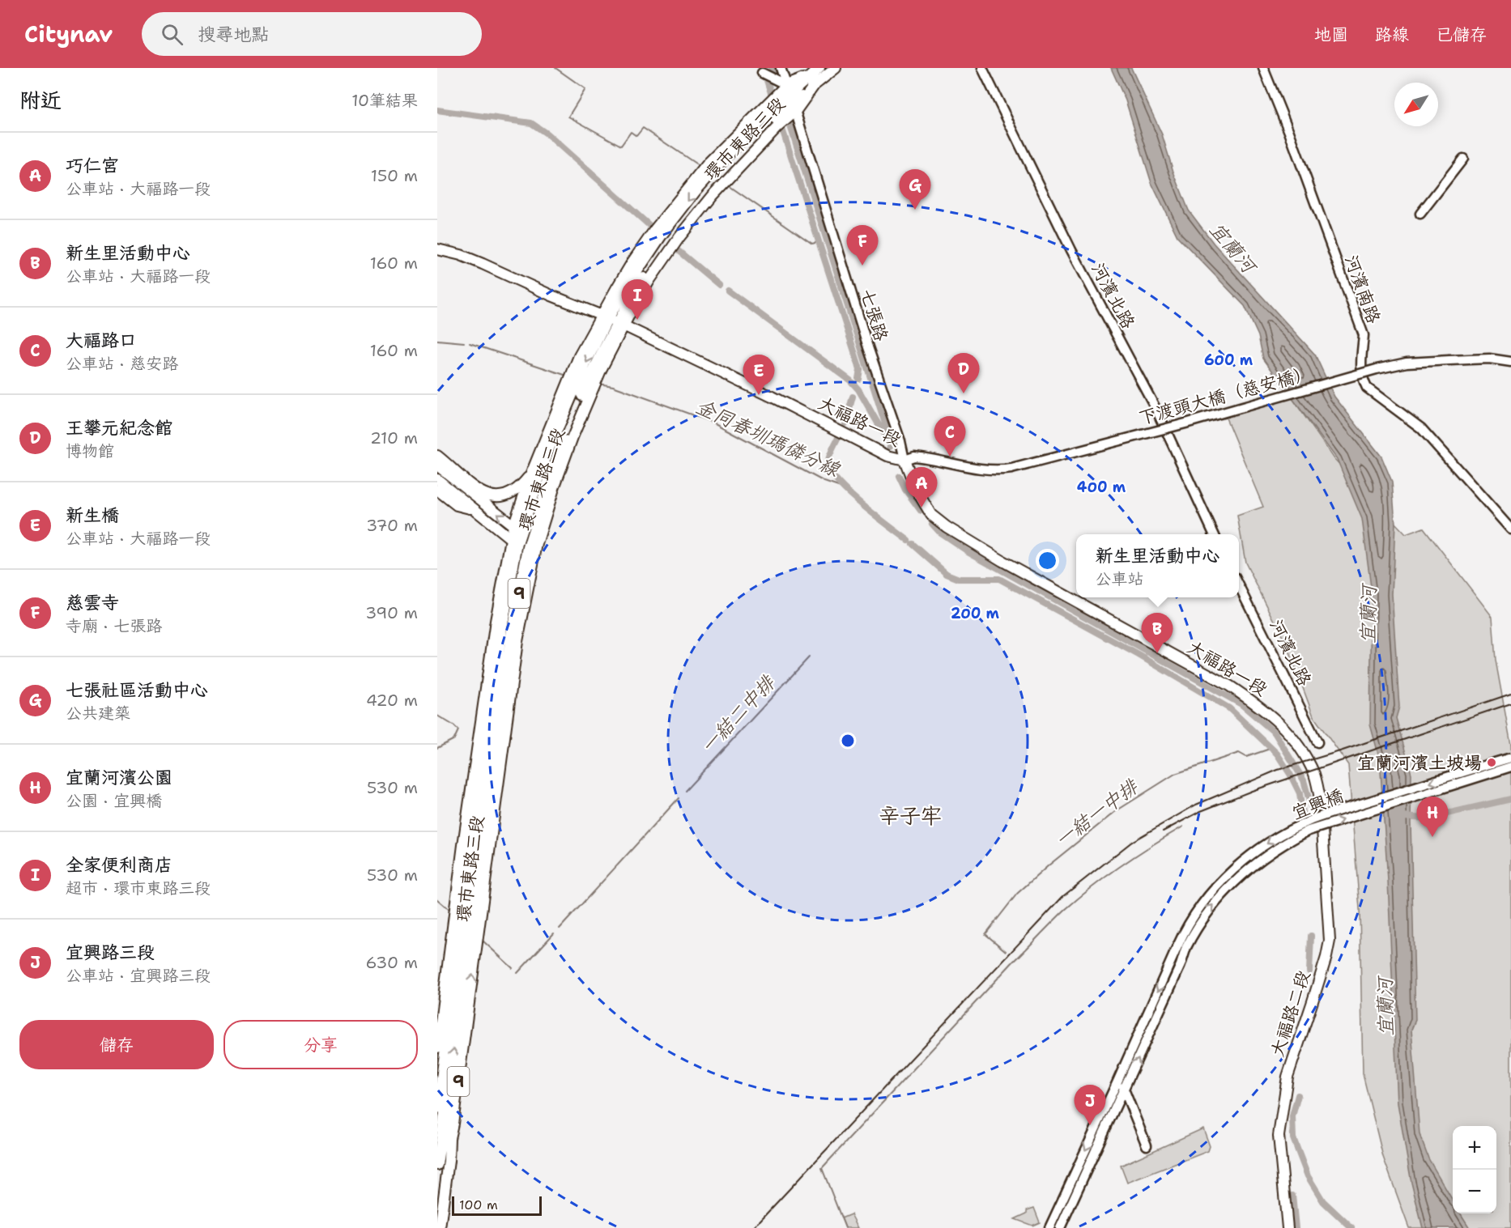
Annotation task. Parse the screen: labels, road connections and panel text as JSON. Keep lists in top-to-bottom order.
{
  "streets": {
    "main road": [
      "環市東路三段",
      "大福路一段",
      "9",
      "大福路二段"
    ],
    "street": [
      "河濱南路",
      "河濱北路",
      "七張路",
      "下渡頭大橋（慈安橋）",
      "宜興橋"
    ]
  },
  "crossings": [
    ["環市東路三段", "七張路"],
    ["環市東路三段", "大福路一段"],
    ["環市東路三段", "9"],
    ["七張路", "下渡頭大橋（慈安橋）"],
    ["七張路", "大福路一段"],
    ["下渡頭大橋（慈安橋）", "大福路一段"],
    ["大福路一段", "大福路二段"]
  ],
  "districts": ["辛子牢"],
  "water": [
    "宜蘭河",
    "金同春圳瑪僯分線",
    "一結二中排",
    "一結一中排"
  ],
  "places": ["宜蘭河濱土坡場"],
  "scale_bar": "100 m",
  "north": "bottom left",
  "page": {
    "header": "Citynav",
    "search": "搜尋地點",
    "nav": ["地圖", "路線", "已儲存"],
    "heading": ["附近", "10筆結果"],
    "list": [
      {
        "mark": "A",
        "name": "巧仁宮",
        "note": "公車站 · 大福路一段",
        "value": "150 m"
      },
      {
        "mark": "B",
        "name": "新生里活動中心",
        "note": "公車站 · 大福路一段",
        "value": "160 m"
      },
      {
        "mark": "C",
        "name": "大福路口",
        "note": "公車站 · 慈安路",
        "value": "160 m"
      },
      {
        "mark": "D",
        "name": "王攀元紀念館",
        "note": "博物館",
        "value": "210 m"
      },
      {
        "mark": "E",
        "name": "新生橋",
        "note": "公車站 · 大福路一段",
        "value": "370 m"
      },
      {
        "mark": "F",
        "name": "慈雲寺",
        "note": "寺廟 · 七張路",
        "value": "390 m"
      },
      {
        "mark": "G",
        "name": "七張社區活動中心",
        "note": "公共建築",
        "value": "420 m"
      },
      {
        "mark": "H",
        "name": "宜蘭河濱公園",
        "note": "公園 · 宜興橋",
        "value": "530 m"
      },
      {
        "mark": "I",
        "name": "全家便利商店",
        "note": "超市 · 環市東路三段",
        "value": "530 m"
      },
      {
        "mark": "J",
        "name": "宜興路三段",
        "note": "公車站 · 宜興路三段",
        "value": "630 m"
      }
    ],
    "pins": [
      "G",
      "F",
      "I",
      "D",
      "E",
      "C",
      "A",
      "B",
      "H",
      "J"
    ],
    "popup": ["新生里活動中心", "公車站"],
    "buttons": ["儲存", "分享"],
    "map_buttons": ["+", "−"],
    "scale": "100 m"
  },
  "rings": ["600 m", "400 m", "200 m"]
}
